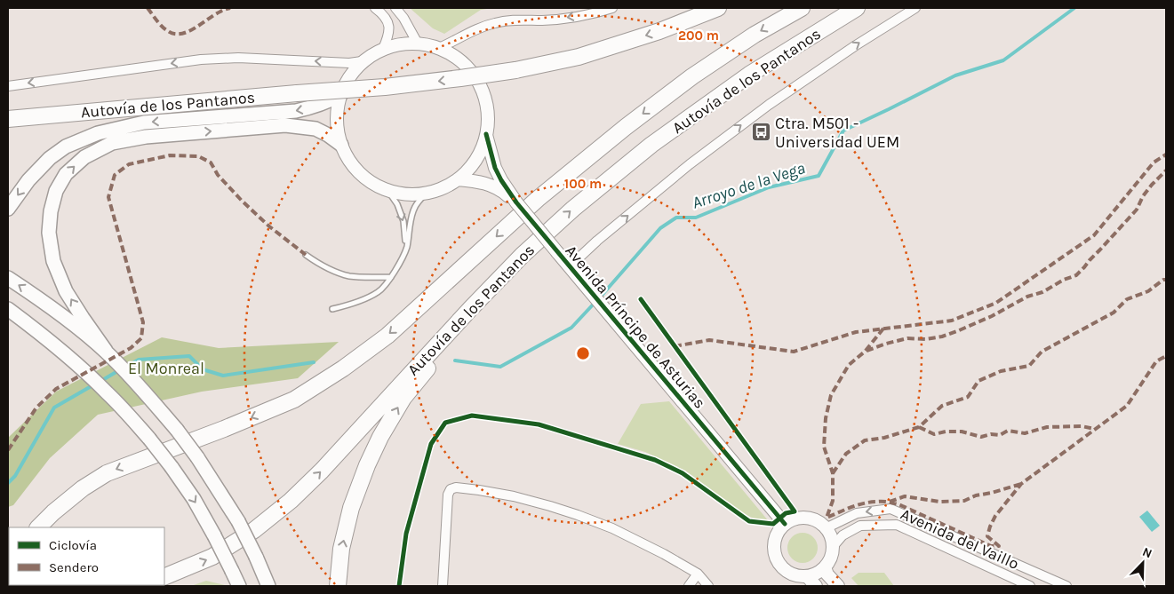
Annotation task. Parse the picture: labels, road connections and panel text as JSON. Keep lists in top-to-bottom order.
{
  "streets": {
    "highway": ["Autovía de los Pantanos"],
    "street": ["Avenida Príncipe de Asturias", "Avenida del Vaillo"]
  },
  "crossings": [
    ["Avenida Príncipe de Asturias", "Avenida del Vaillo"]
  ],
  "water": ["Arroyo de la Vega"],
  "parks": ["El Monreal"],
  "places": {
    "bus stop": ["Ctra. M501 - Universidad UEM"]
  },
  "legend": ["Ciclovía", "Sendero"],
  "north": "top right",
  "rings": ["200 m", "100 m"]
}
